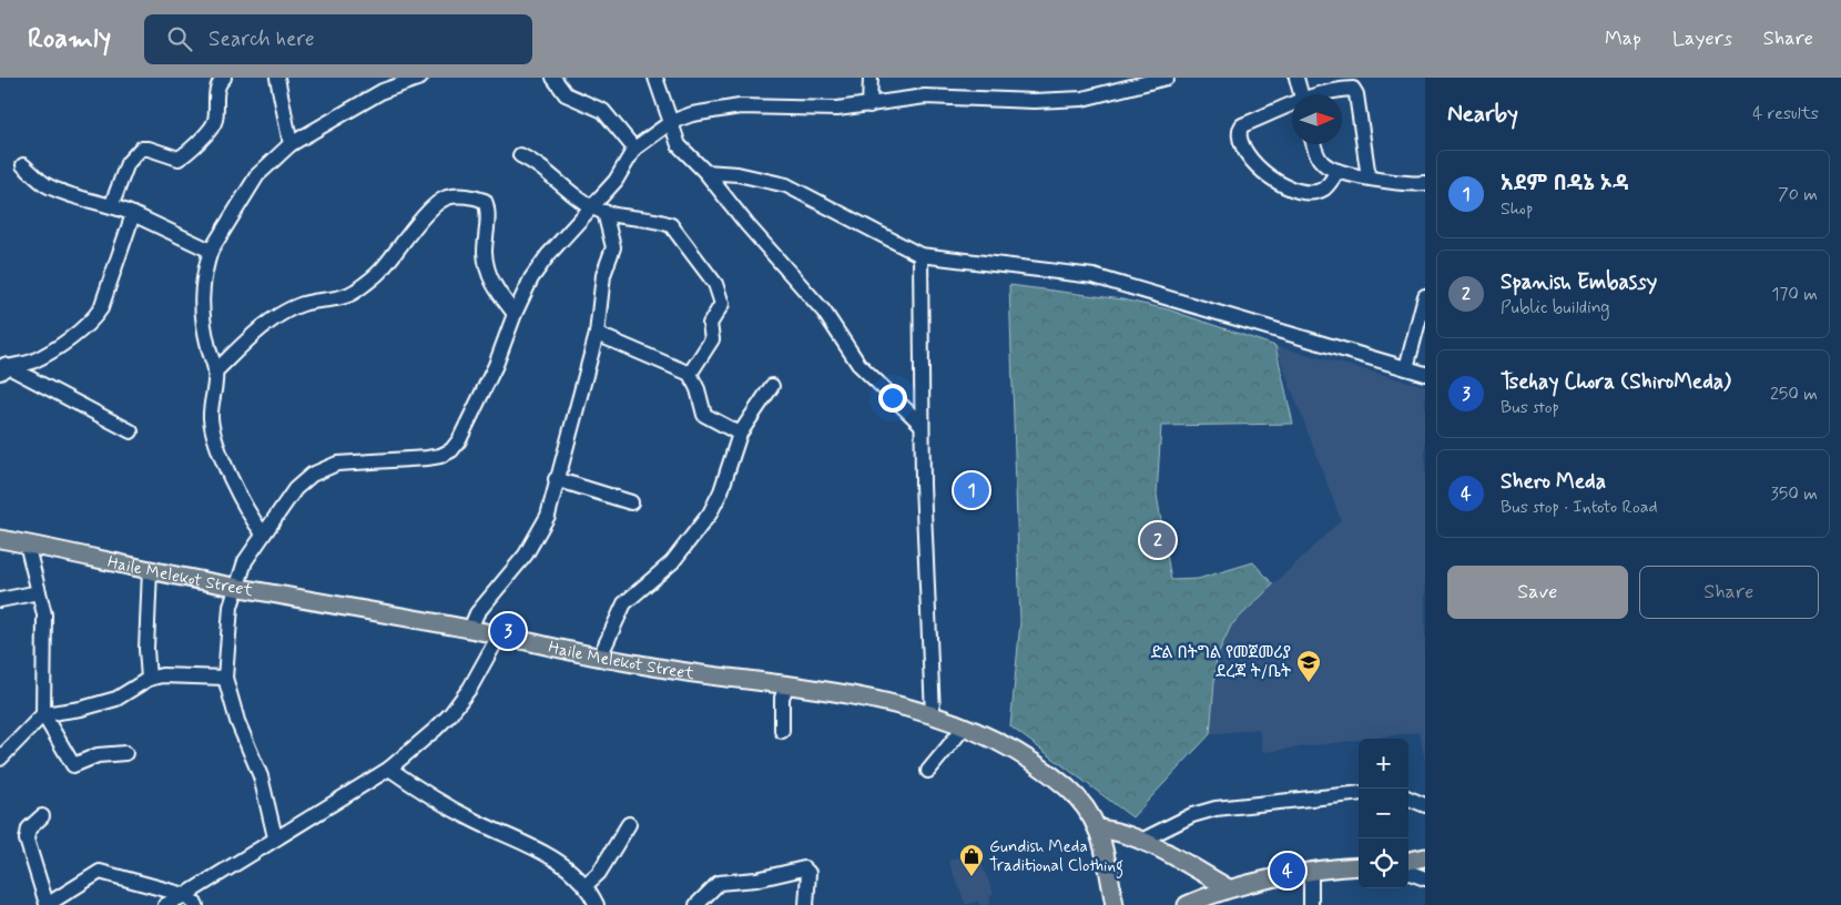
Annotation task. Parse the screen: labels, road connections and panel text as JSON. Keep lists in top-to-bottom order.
{
  "streets": {
    "main road": ["Haile Melekot Street"]
  },
  "places": {
    "school or university": ["ድል በትግል የመጀመሪያ ደረጃ ት/ቤት"],
    "shop": ["Gundish Meda Traditional Clothing"]
  },
  "north": "right",
  "page": {
    "header": "Roamly",
    "search": "Search here",
    "nav": ["Map", "Layers", "Share"],
    "heading": ["Nearby", "4 results"],
    "list": [
      {
        "mark": "1",
        "name": "አደም በዳኔ ኦዳ",
        "note": "Shop",
        "value": "70 m"
      },
      {
        "mark": "2",
        "name": "Spanish Embassy",
        "note": "Public building",
        "value": "170 m"
      },
      {
        "mark": "3",
        "name": "Tsehay Chora (ShiroMeda)",
        "note": "Bus stop",
        "value": "250 m"
      },
      {
        "mark": "4",
        "name": "Shero Meda",
        "note": "Bus stop · Intoto Road",
        "value": "350 m"
      }
    ],
    "pins": [
      "1",
      "2",
      "3",
      "4"
    ],
    "buttons": ["Save", "Share"],
    "map_buttons": ["+", "−"]
  }
}
